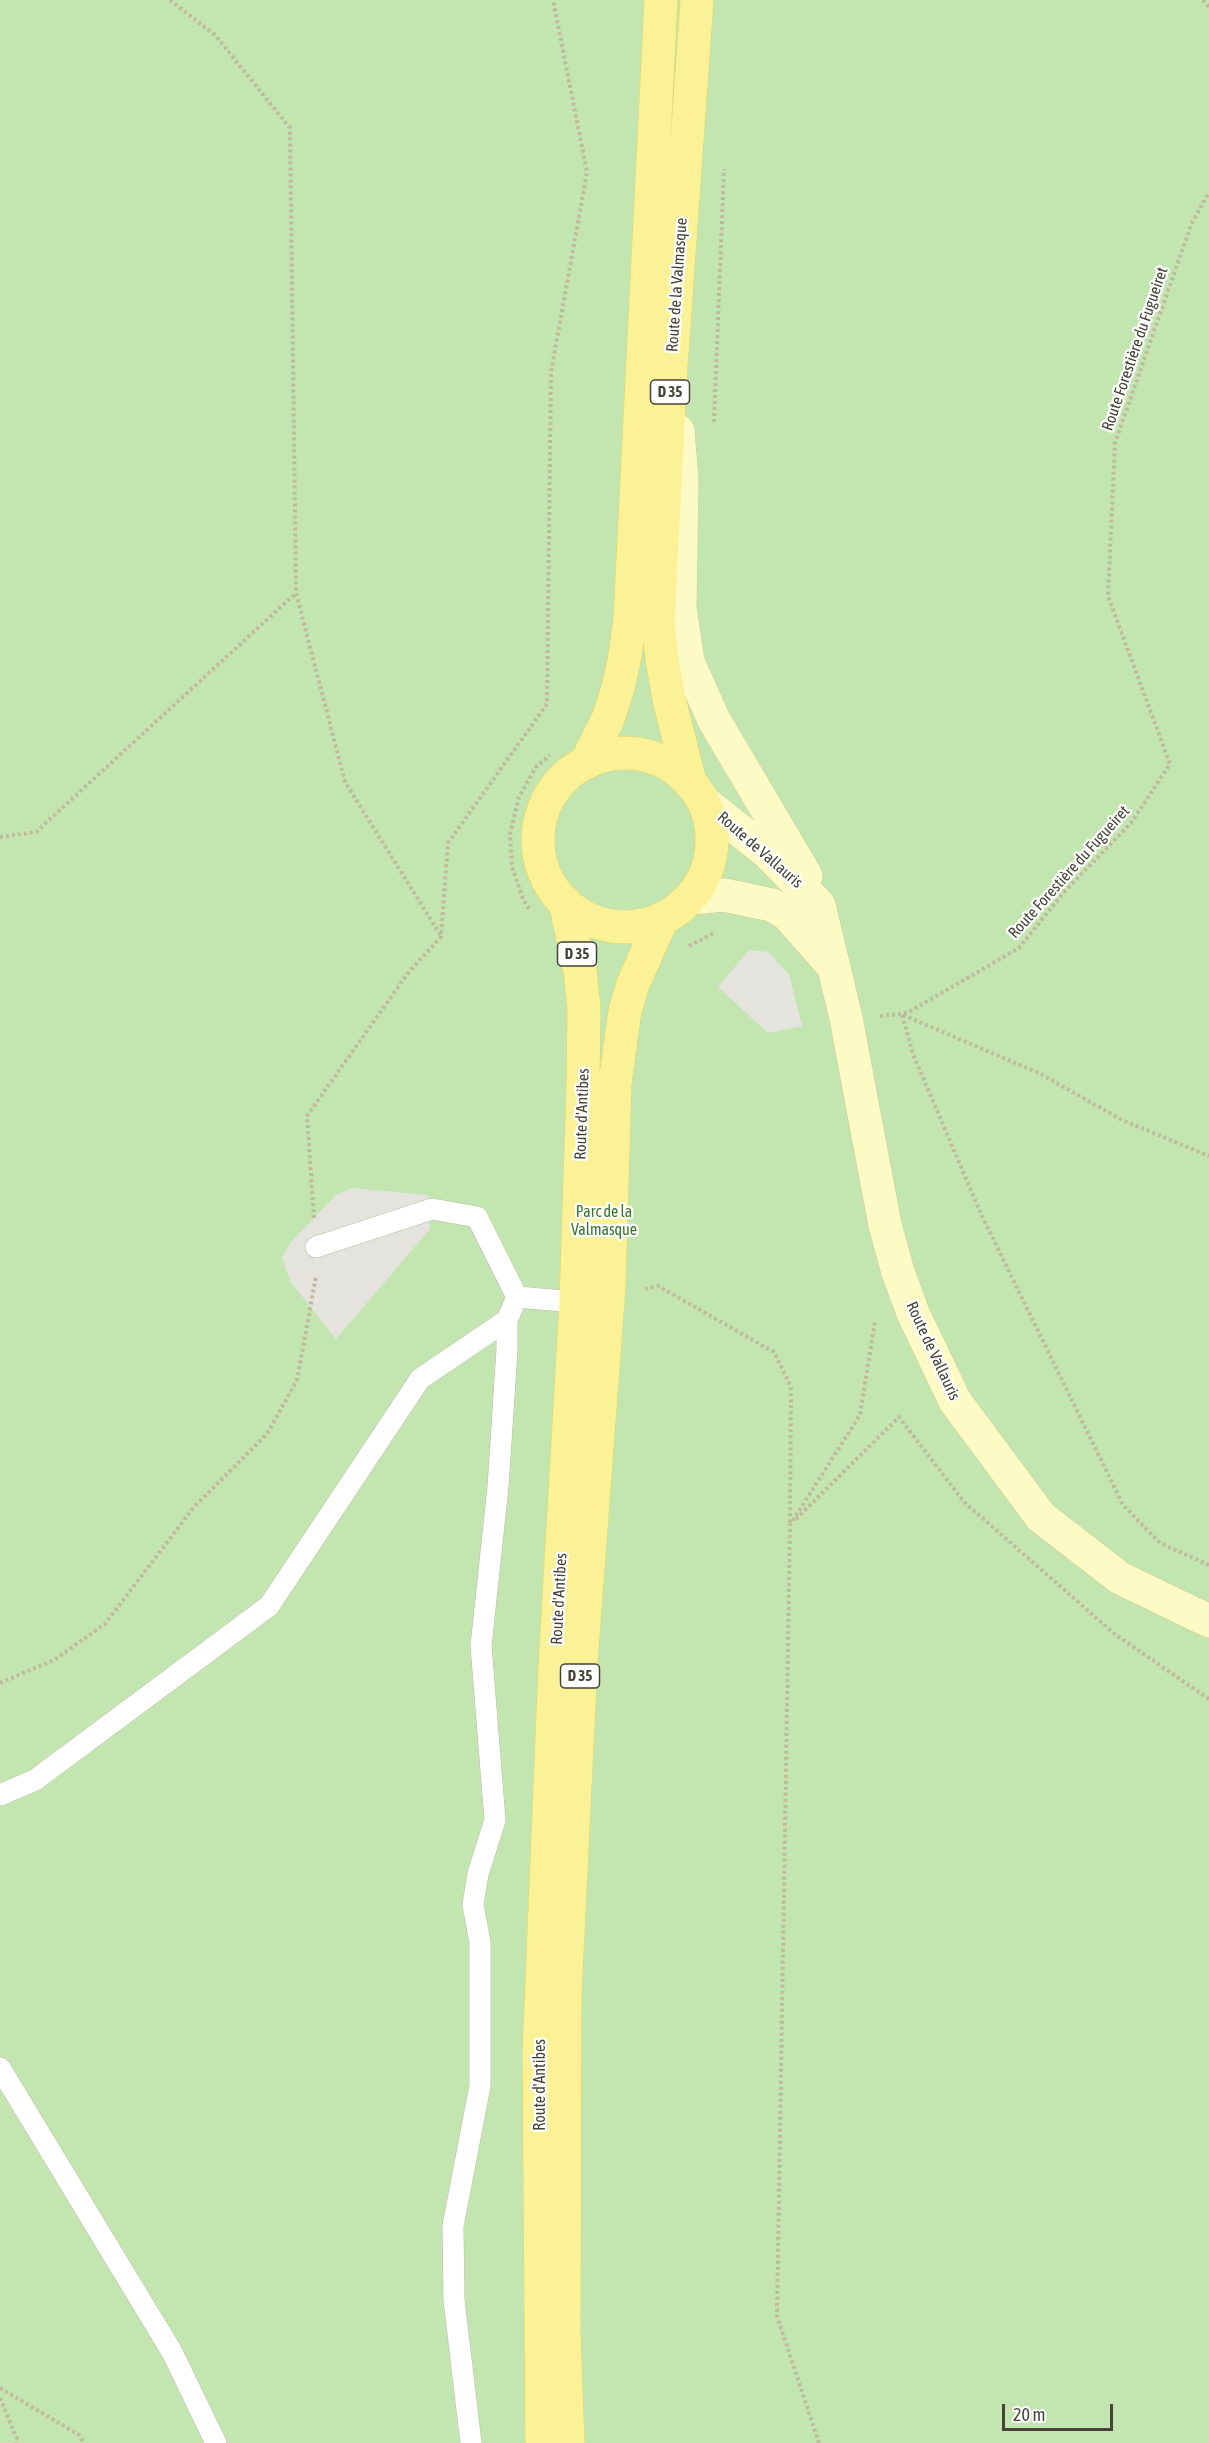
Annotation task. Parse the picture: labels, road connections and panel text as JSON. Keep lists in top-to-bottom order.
{
  "streets": {
    "main road": [
      "Route de la Valmasque",
      "D 35",
      "Route de Vallauris",
      "Route d'Antibes"
    ],
    "path": ["Route Forestière du Fugueiret"]
  },
  "crossings": [
    ["Route de la Valmasque", "Route de Vallauris"],
    ["Route de la Valmasque", "Route d'Antibes"],
    ["Route Forestière du Fugueiret", "Route de Vallauris"],
    ["Route de Vallauris", "Route d'Antibes"]
  ],
  "parks": ["Parc de la Valmasque"],
  "scale_bar": "20 m"
}
